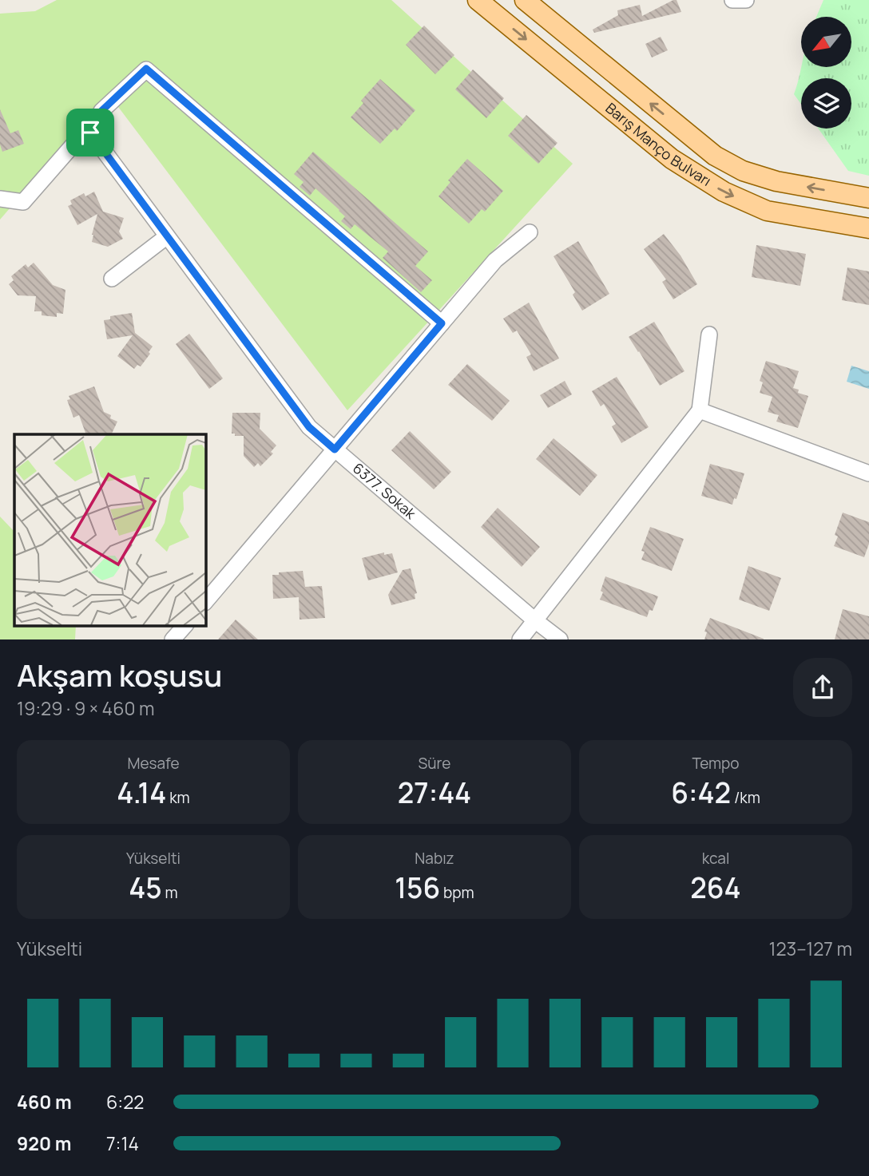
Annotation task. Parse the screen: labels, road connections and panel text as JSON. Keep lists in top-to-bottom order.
{
  "streets": {
    "main road": ["Barış Manço Bulvarı"],
    "street": ["6377. Sokak"]
  },
  "north": "bottom left",
  "page": {
    "heading": ["Akşam koşusu", "19:29 · 9 × 460 m"],
    "stats": [
      ["Mesafe", "4.14 km"],
      ["Süre", "27:44"],
      ["Tempo", "6:42 /km"],
      ["Yükselti", "45 m"],
      ["Nabız", "156 bpm"],
      ["kcal", "264"]
    ],
    "chart": ["Yükselti", "123–127 m"],
    "list": [
      {
        "name": "460 m",
        "note": "6:22"
      },
      {
        "name": "920 m",
        "note": "7:14"
      }
    ]
  }
}
